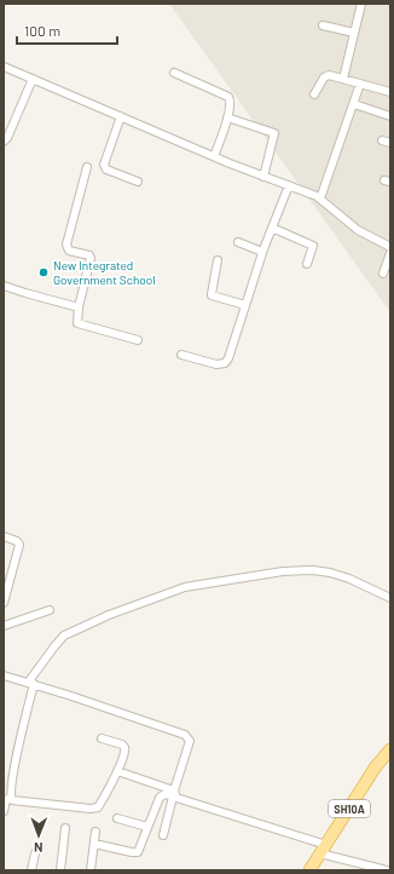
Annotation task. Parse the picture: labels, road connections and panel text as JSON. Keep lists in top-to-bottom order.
{
  "streets": {
    "main road": ["SH10A"]
  },
  "places": ["New Integrated Government School"],
  "scale_bar": "100 m",
  "north": "bottom"
}
